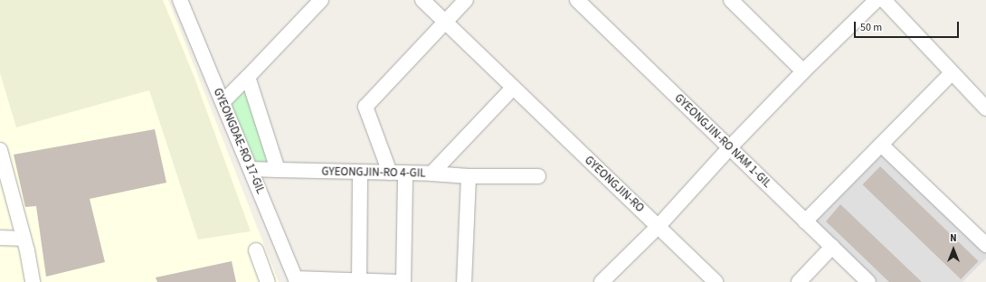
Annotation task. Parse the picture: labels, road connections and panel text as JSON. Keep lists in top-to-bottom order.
{
  "streets": {
    "street": [
      "GYEONGDAE-RO 17-GIL",
      "GYEONGJIN-RO NAM 1-GIL",
      "GYEONGJIN-RO 4-GIL",
      "GYEONGJIN-RO"
    ]
  },
  "crossings": [
    ["GYEONGDAE-RO 17-GIL", "GYEONGJIN-RO 4-GIL"]
  ],
  "scale_bar": "50 m",
  "north": "top"
}
